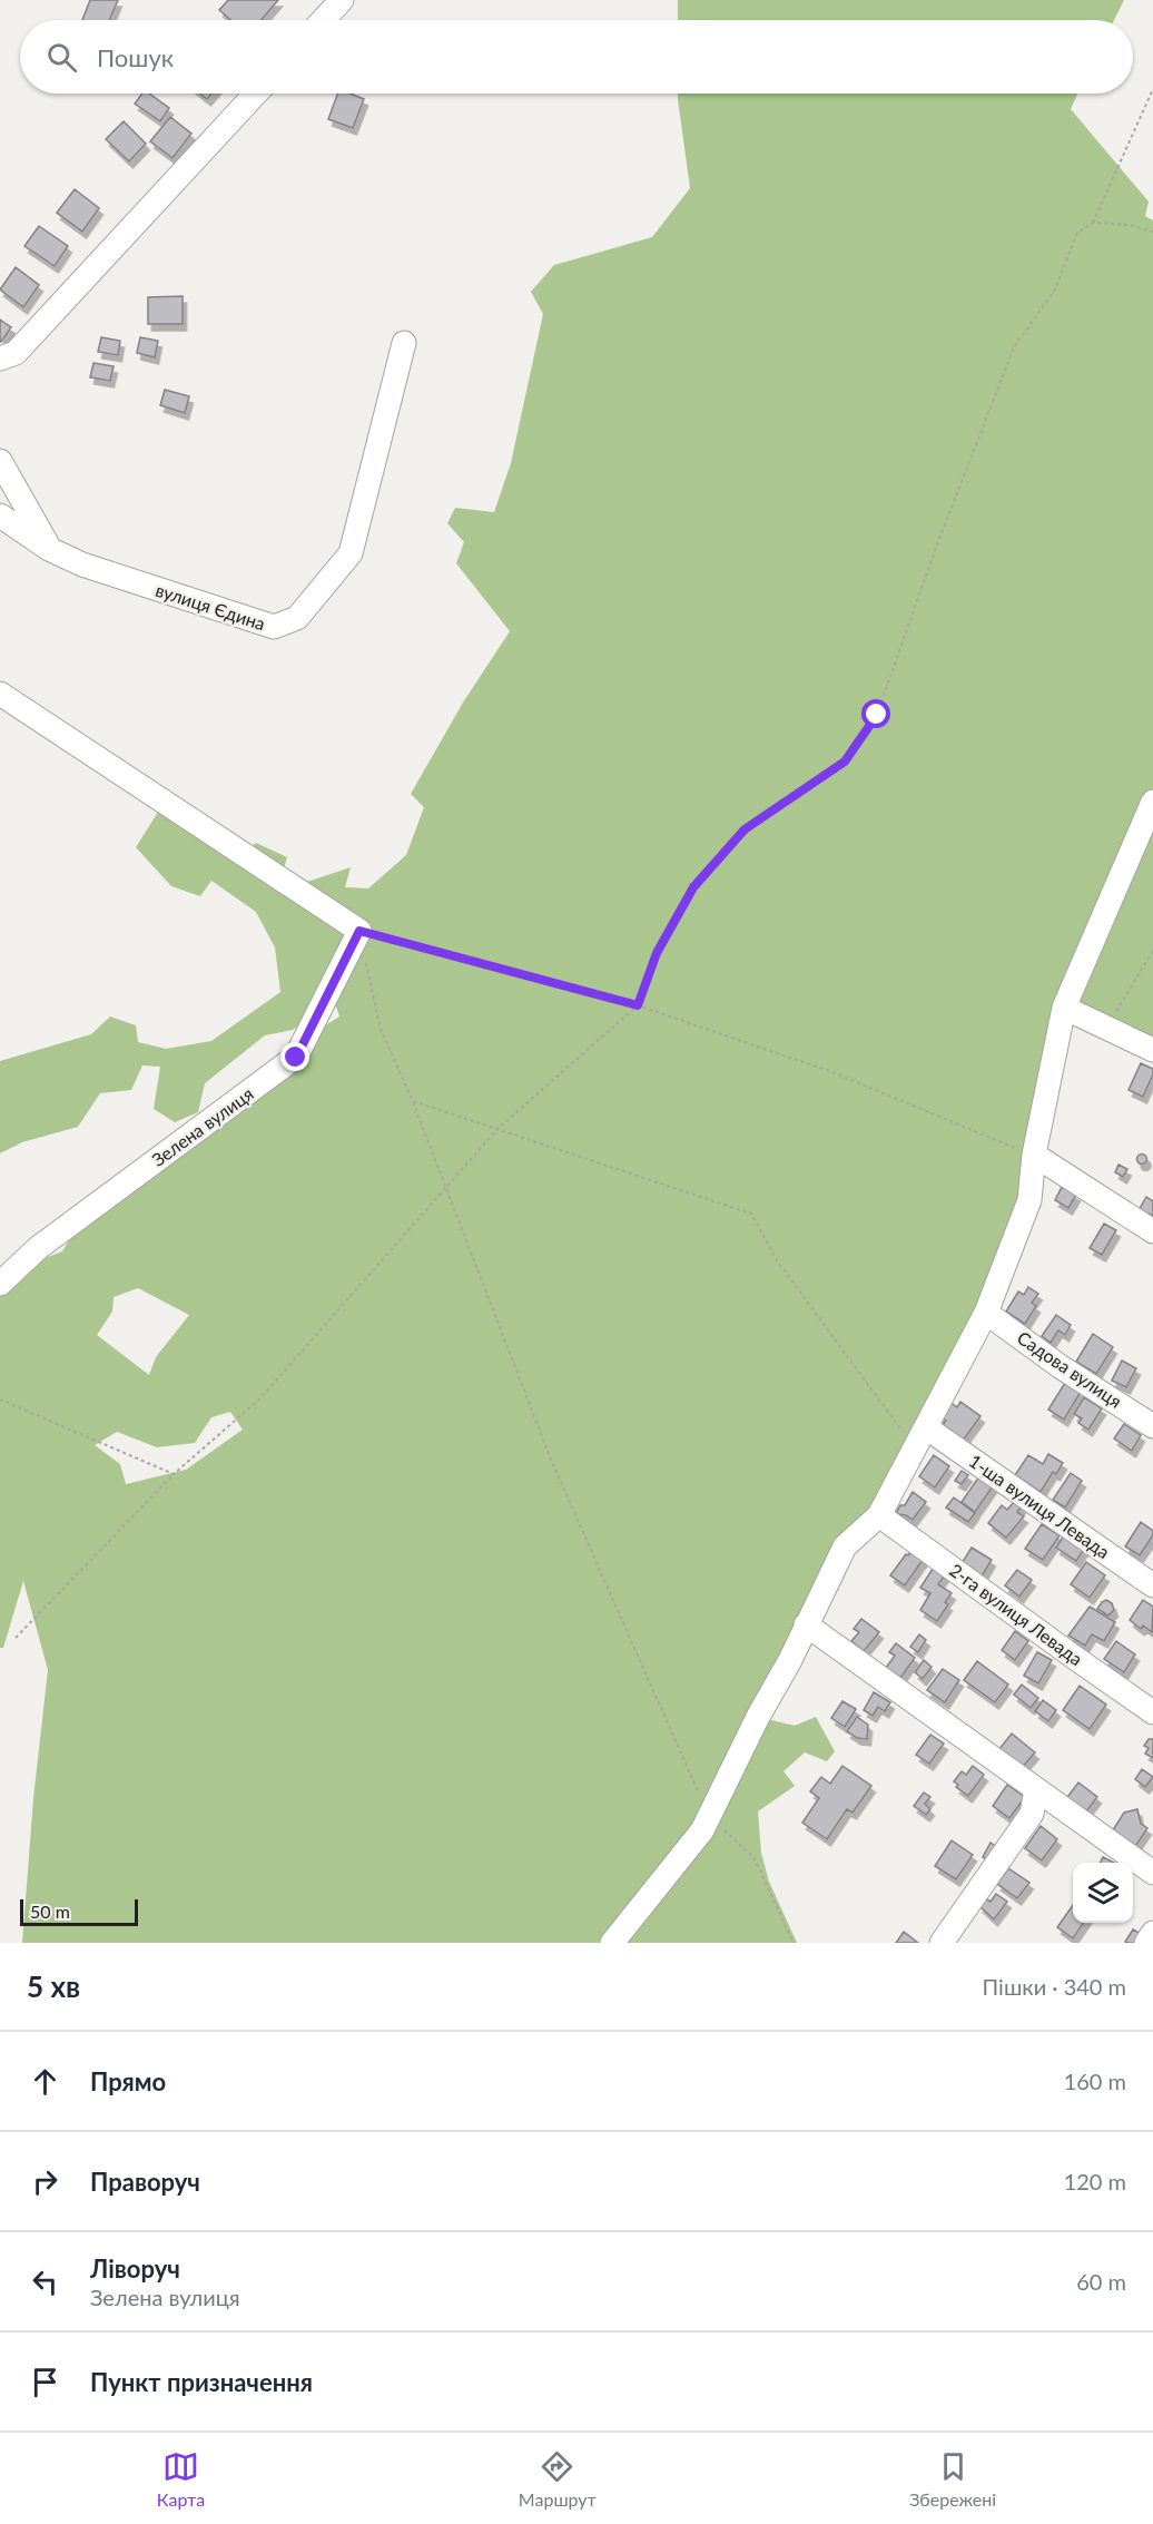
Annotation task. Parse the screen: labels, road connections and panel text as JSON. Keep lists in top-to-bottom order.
{
  "streets": {
    "street": [
      "вулиця Єдина",
      "Зелена вулиця",
      "Садова вулиця",
      "1-ша вулиця Левада",
      "2-га вулиця Левада"
    ]
  },
  "scale_bar": "50 m",
  "page": {
    "search": "Пошук",
    "scale": "50 m",
    "heading": ["5 хв", "Пішки · 340 m"],
    "list": [
      ["Прямо", "160 m"],
      ["Праворуч", "120 m"],
      ["Ліворуч", "Зелена вулиця", "60 m"],
      "Пункт призначення"
    ],
    "nav": ["Карта", "Маршрут", "Збережені"]
  }
}
